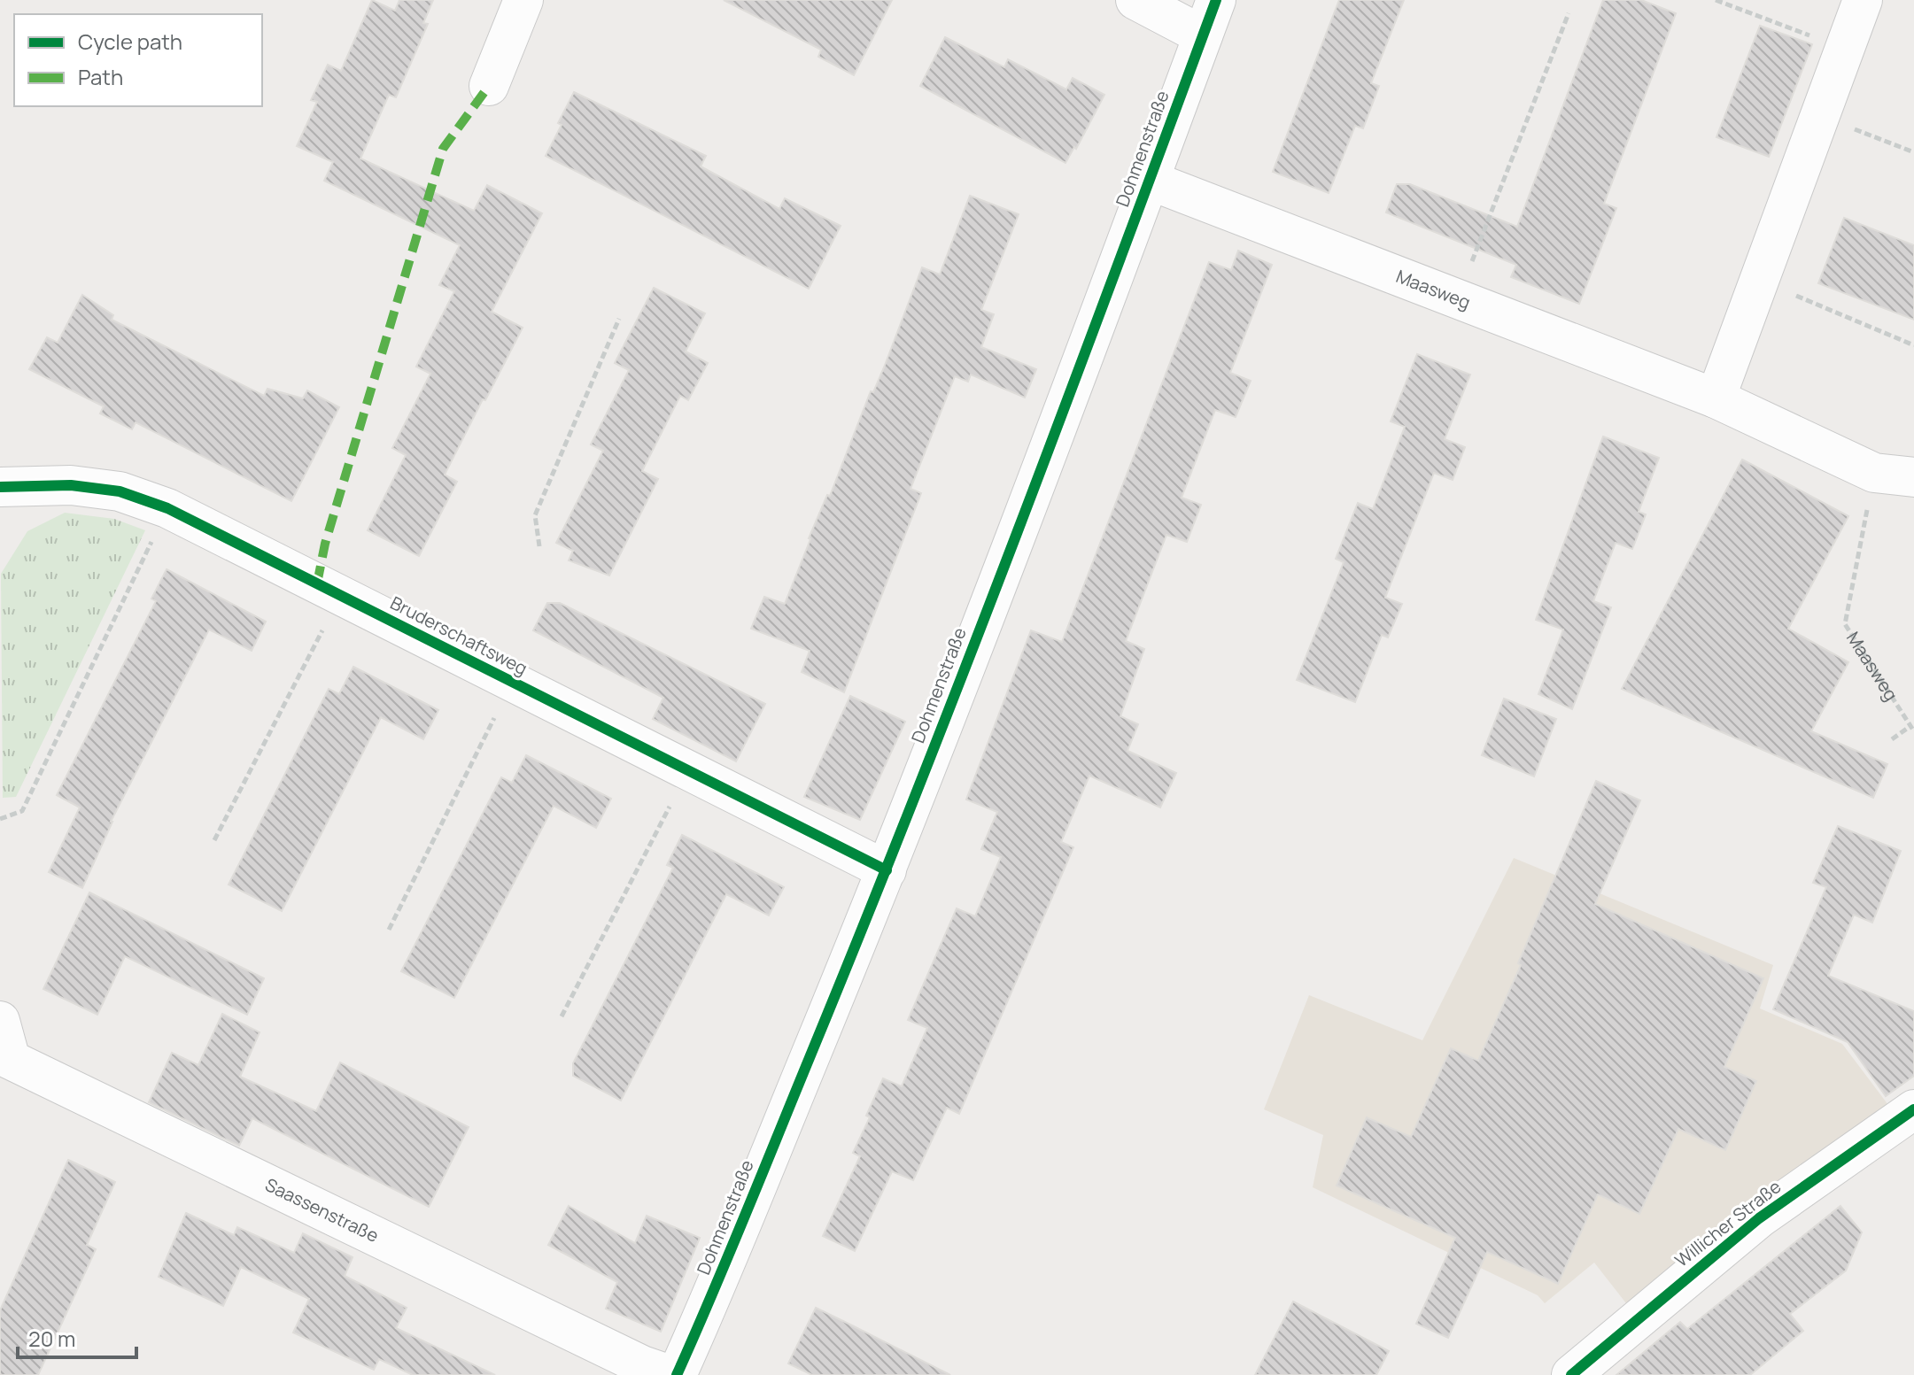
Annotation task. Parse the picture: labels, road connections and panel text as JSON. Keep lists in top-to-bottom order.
{
  "streets": {
    "street": [
      "Dohmenstraße",
      "Maasweg",
      "Bruderschaftsweg",
      "Saassenstraße",
      "Willicher Straße"
    ]
  },
  "crossings": [
    ["Dohmenstraße", "Maasweg"],
    ["Dohmenstraße", "Bruderschaftsweg"]
  ],
  "legend": ["Cycle path", "Path"],
  "scale_bar": "20 m"
}
